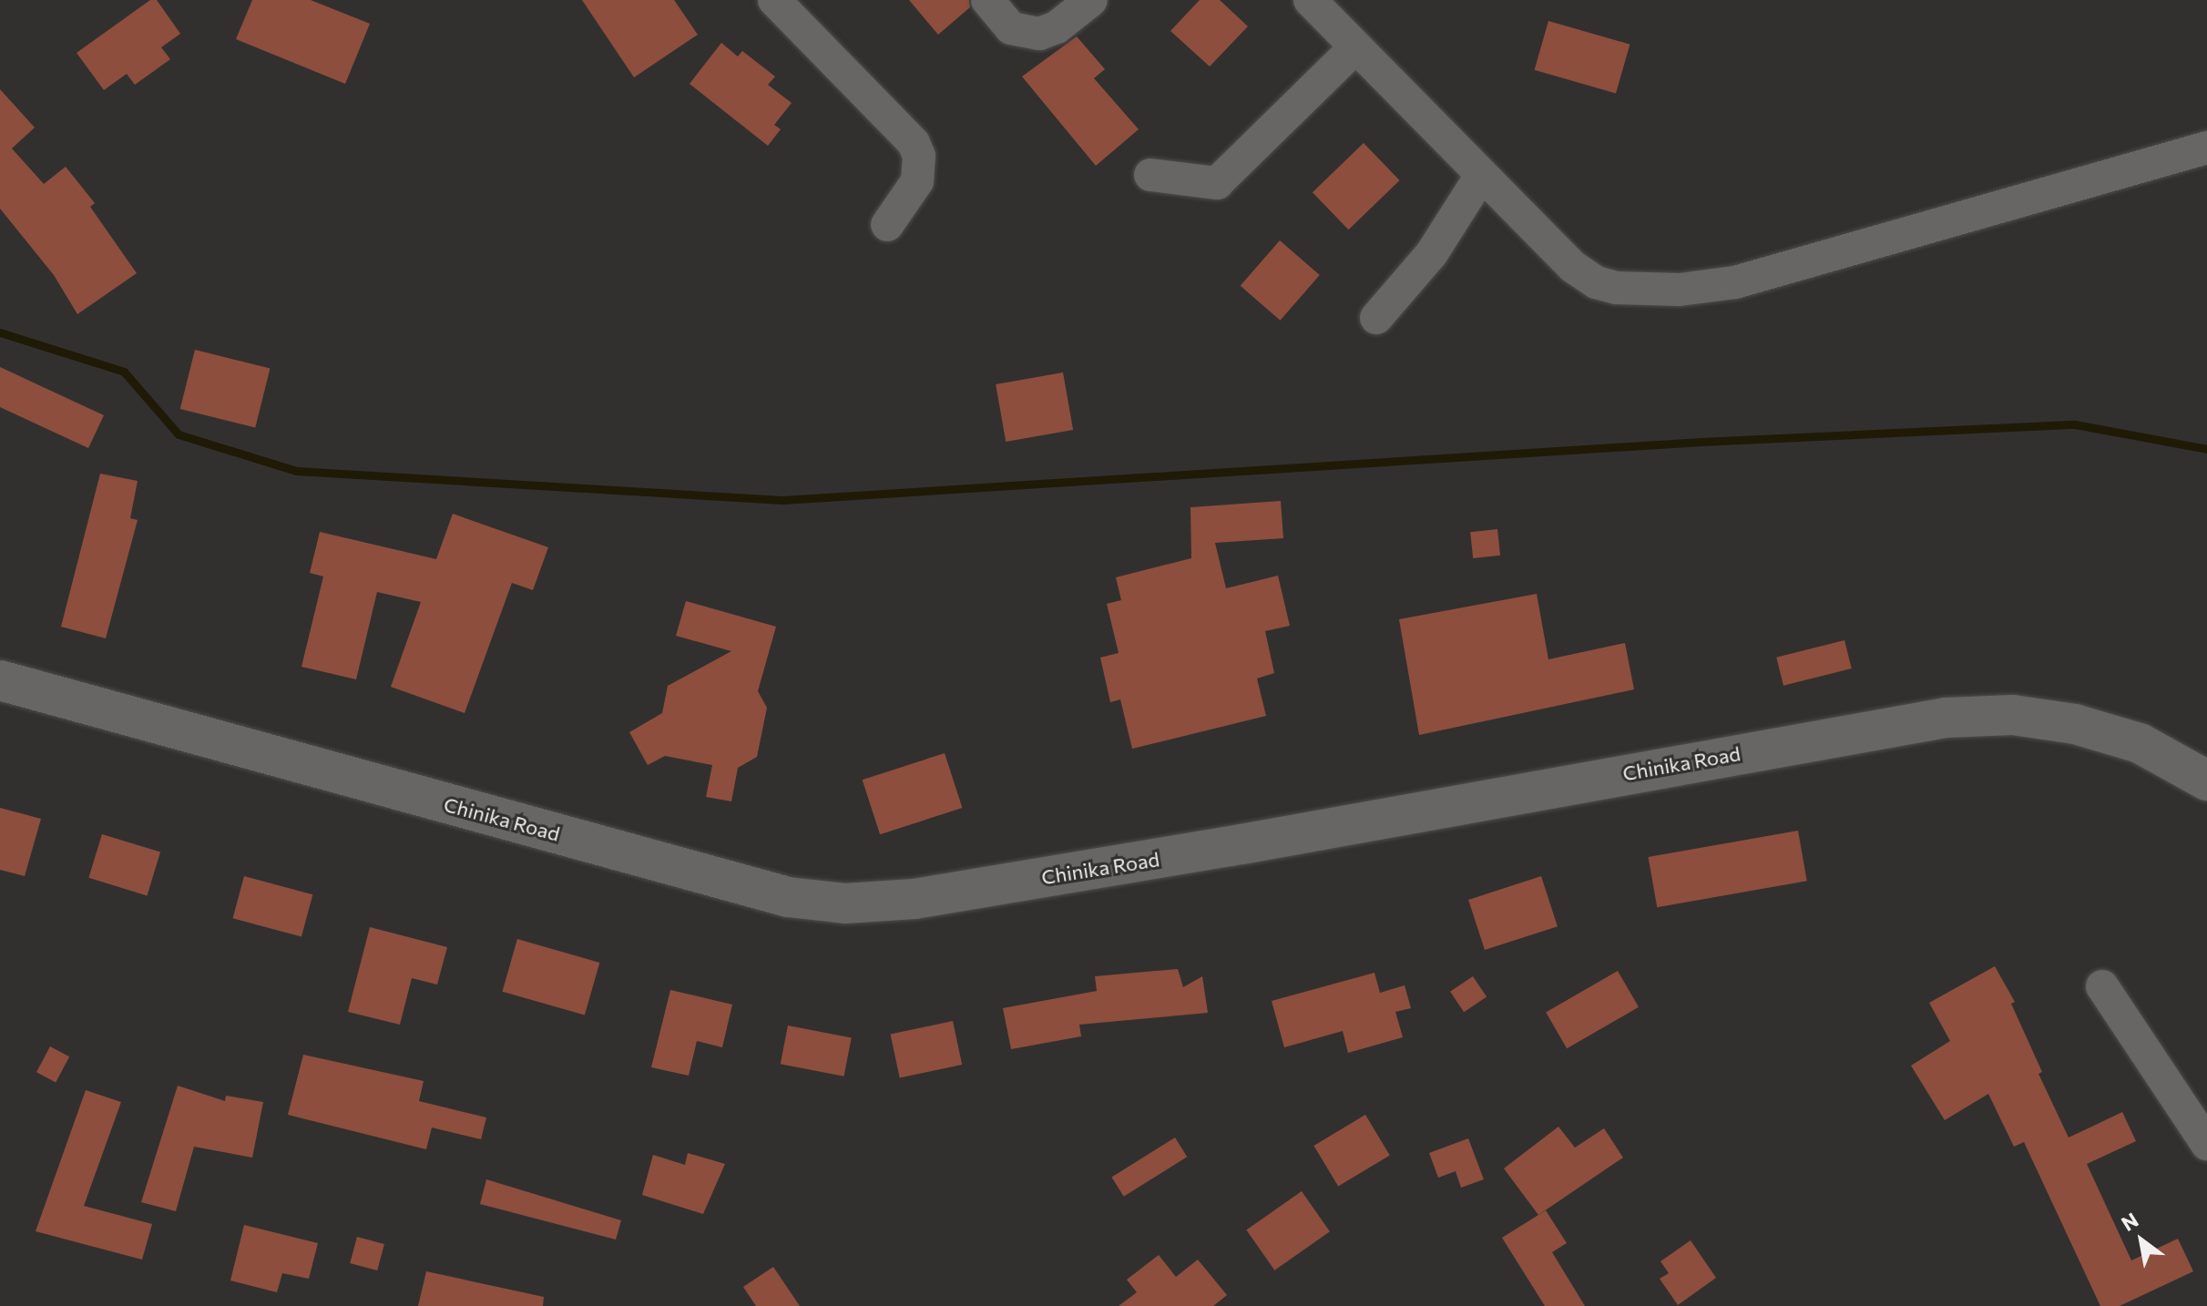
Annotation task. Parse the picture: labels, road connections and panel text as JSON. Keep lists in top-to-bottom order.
{
  "streets": {
    "main road": ["Chinika Road"]
  },
  "north": "top left"
}
